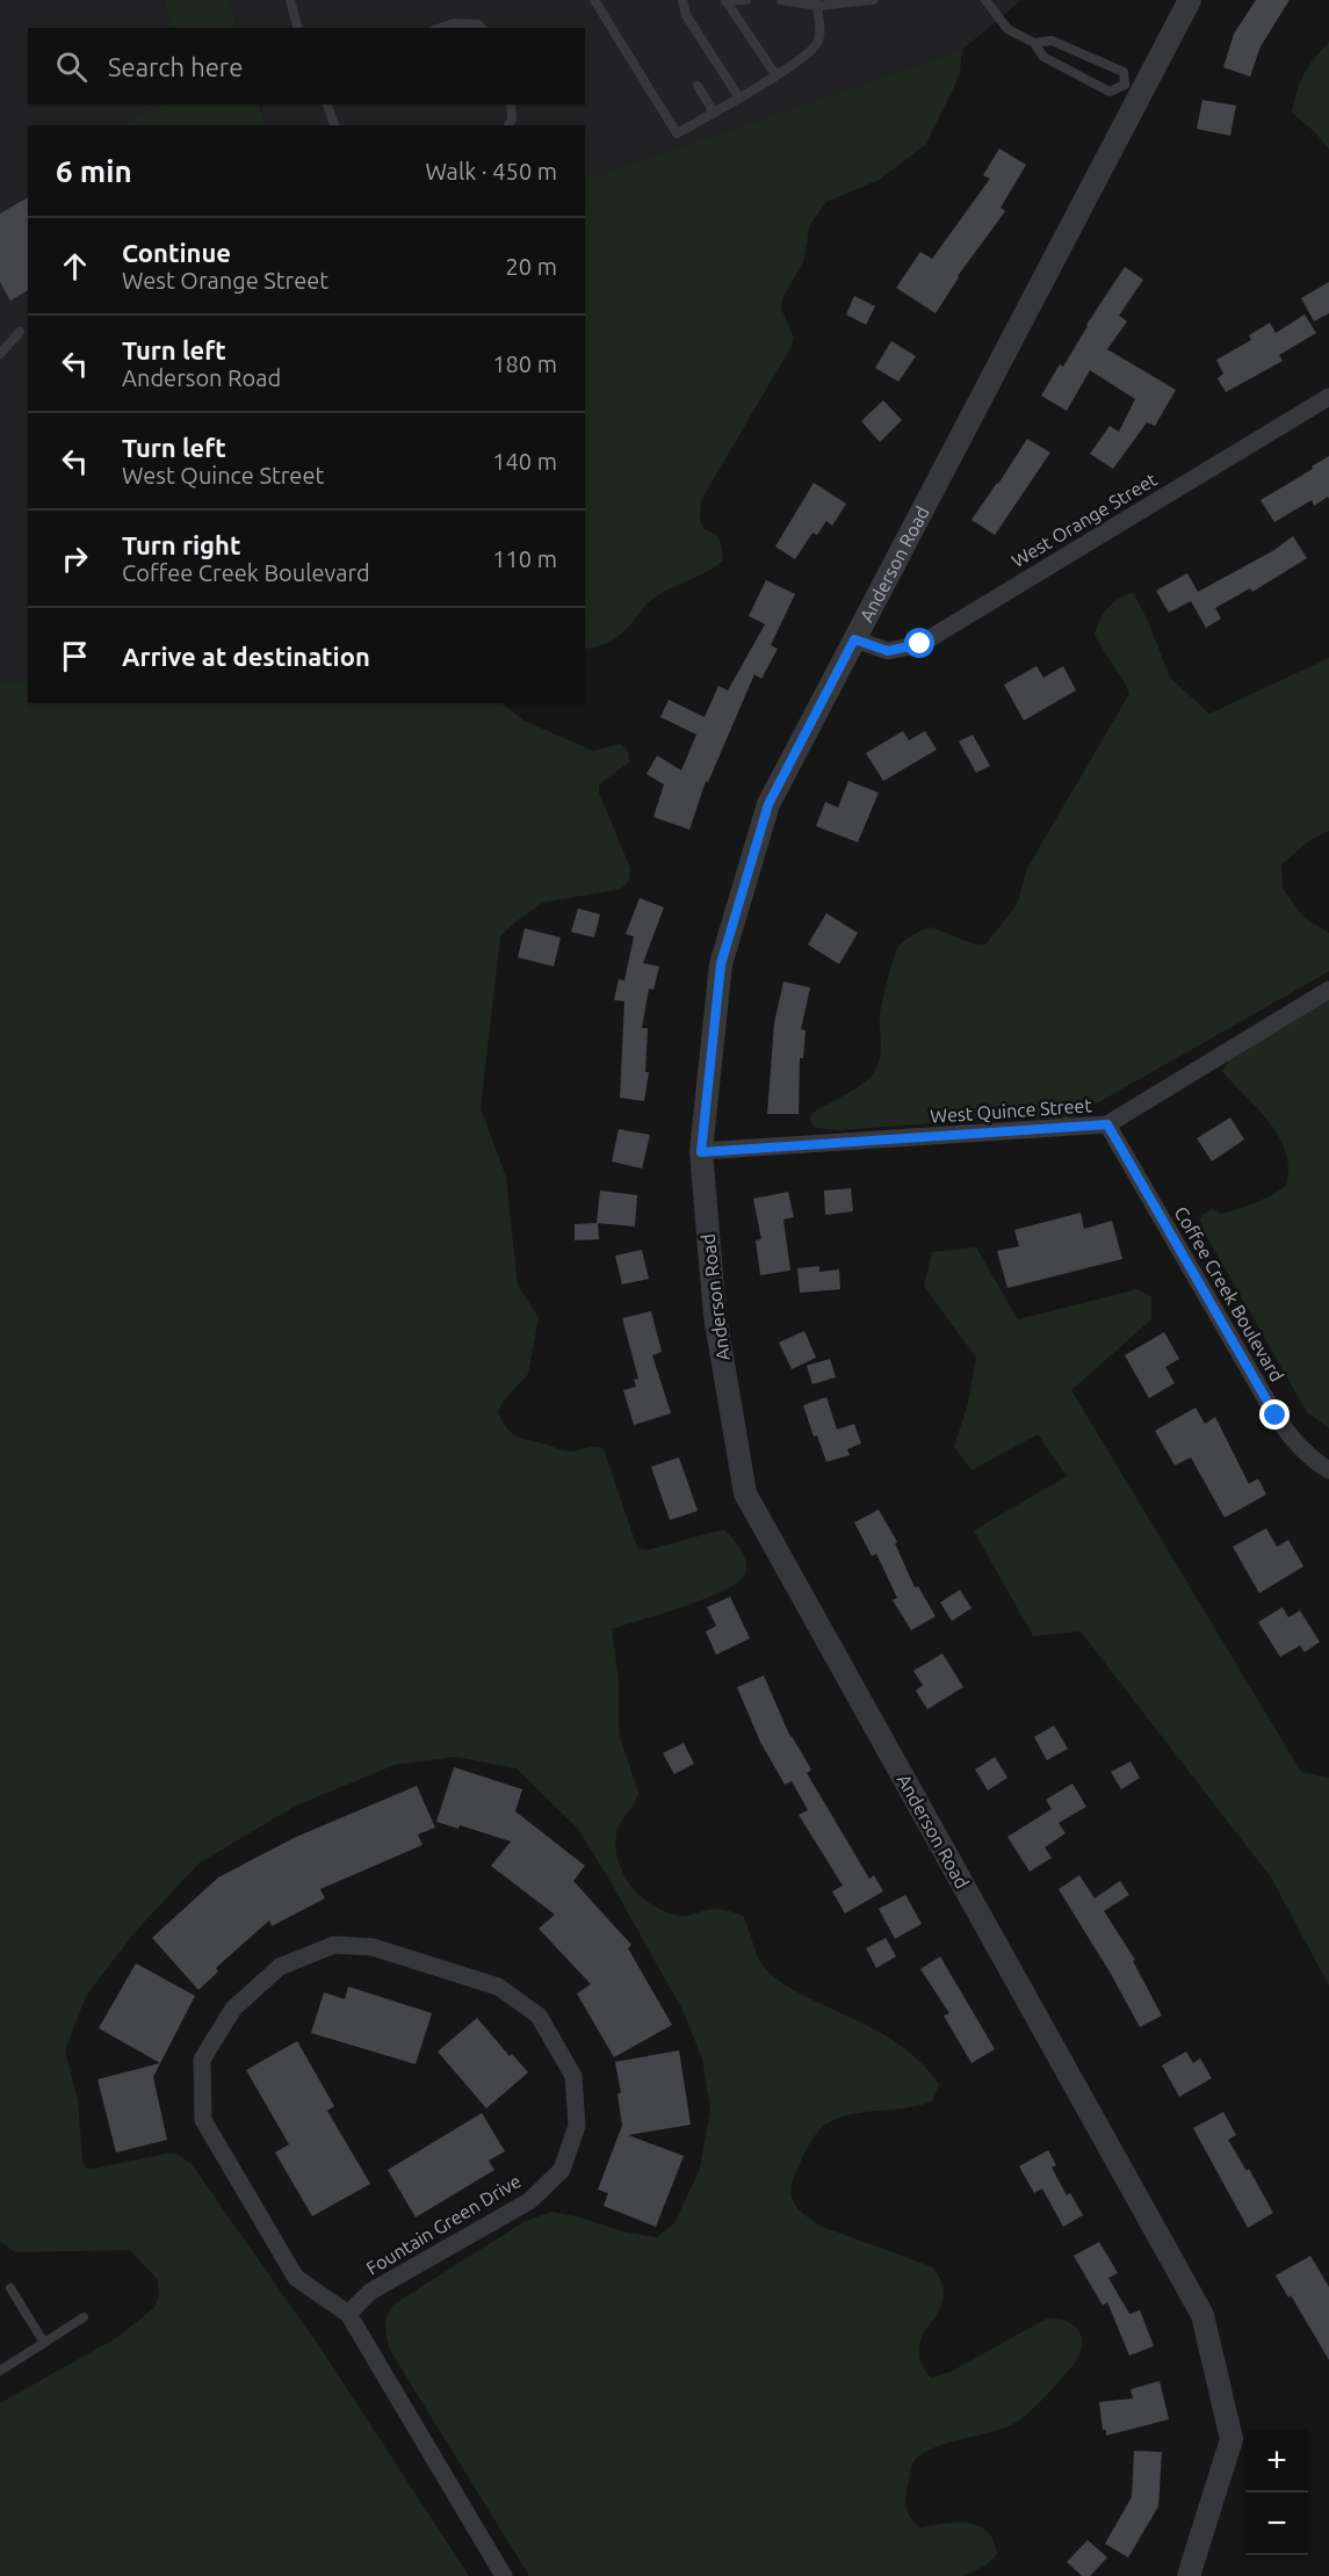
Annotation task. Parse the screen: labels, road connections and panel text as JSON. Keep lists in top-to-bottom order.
{
  "streets": {
    "street": [
      "West Orange Street",
      "Anderson Road",
      "West Quince Street",
      "Coffee Creek Boulevard",
      "Fountain Green Drive"
    ]
  },
  "crossings": [
    ["West Orange Street", "Anderson Road"],
    ["Anderson Road", "West Quince Street"],
    ["West Quince Street", "Coffee Creek Boulevard"]
  ],
  "page": {
    "search": "Search here",
    "heading": ["6 min", "Walk · 450 m"],
    "list": [
      ["Continue", "West Orange Street", "20 m"],
      ["Turn left", "Anderson Road", "180 m"],
      ["Turn left", "West Quince Street", "140 m"],
      ["Turn right", "Coffee Creek Boulevard", "110 m"],
      "Arrive at destination"
    ],
    "map_buttons": ["+", "−"]
  }
}
